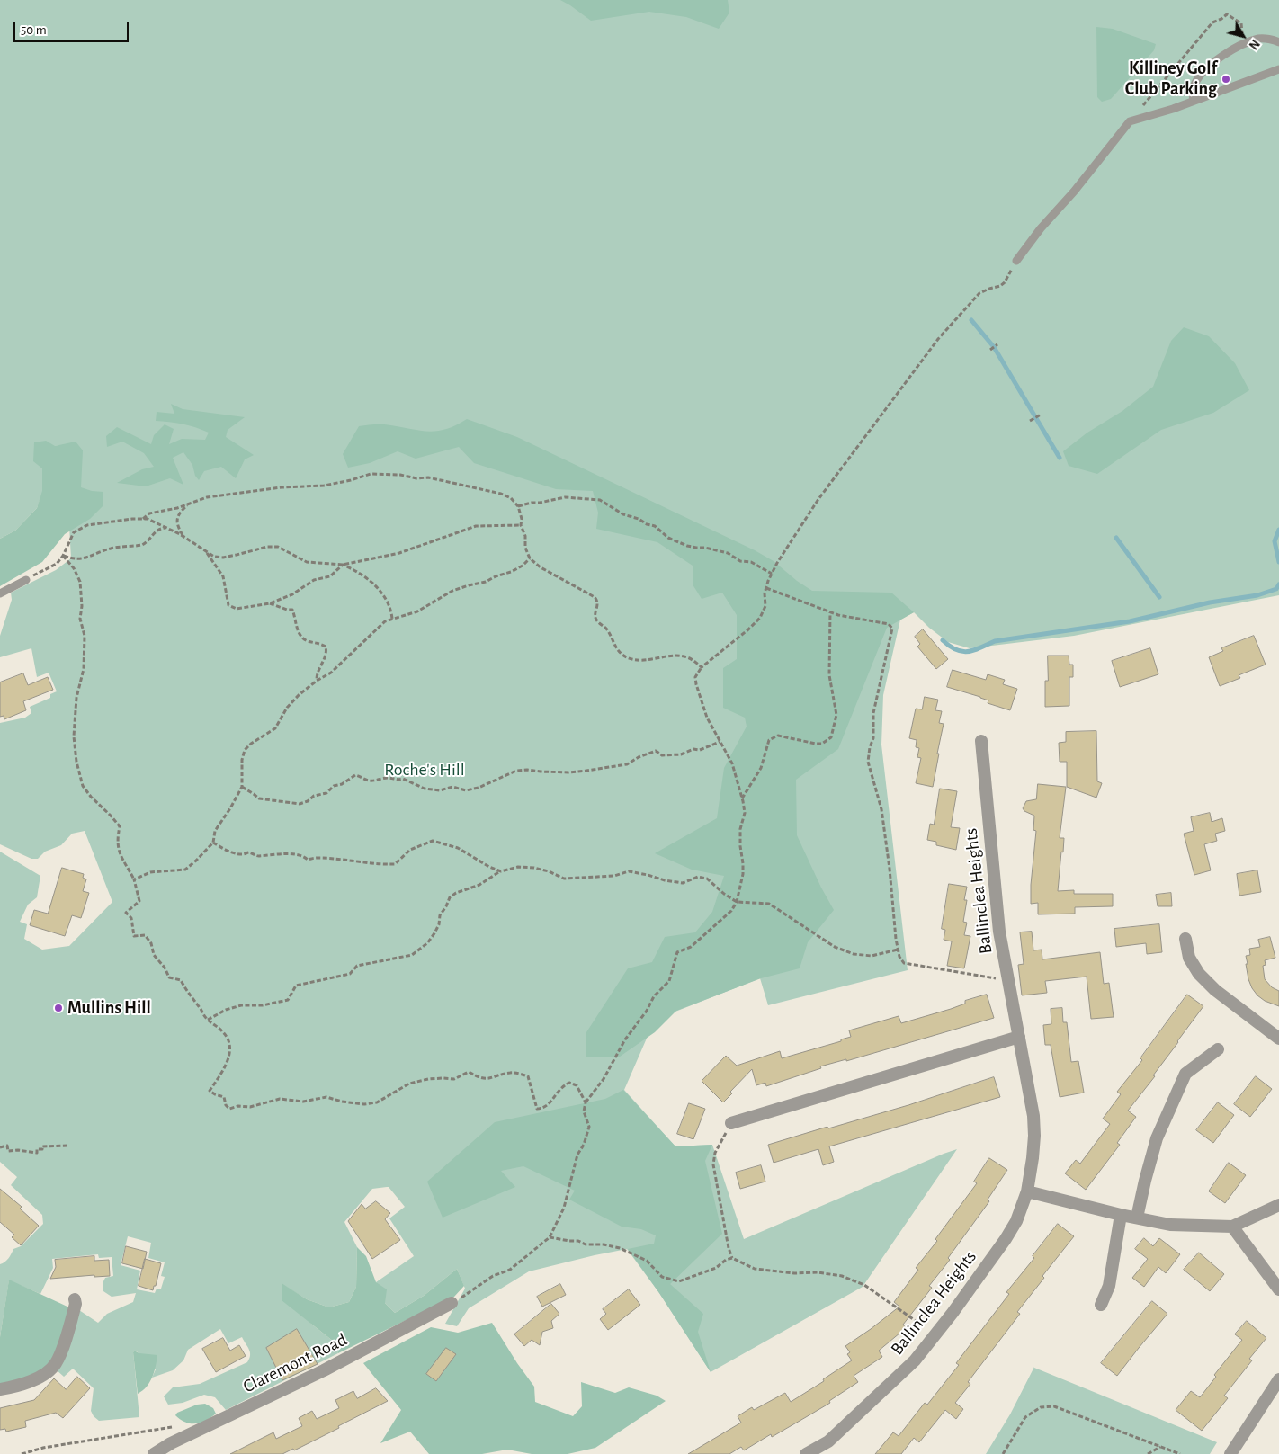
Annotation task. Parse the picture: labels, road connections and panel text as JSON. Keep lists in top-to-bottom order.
{
  "streets": {
    "street": ["Ballinclea Heights", "Claremont Road"]
  },
  "parks": ["Roche's Hill"],
  "places": ["Killiney Golf Club Parking", "Mullins Hill"],
  "scale_bar": "50 m",
  "north": "bottom right"
}
